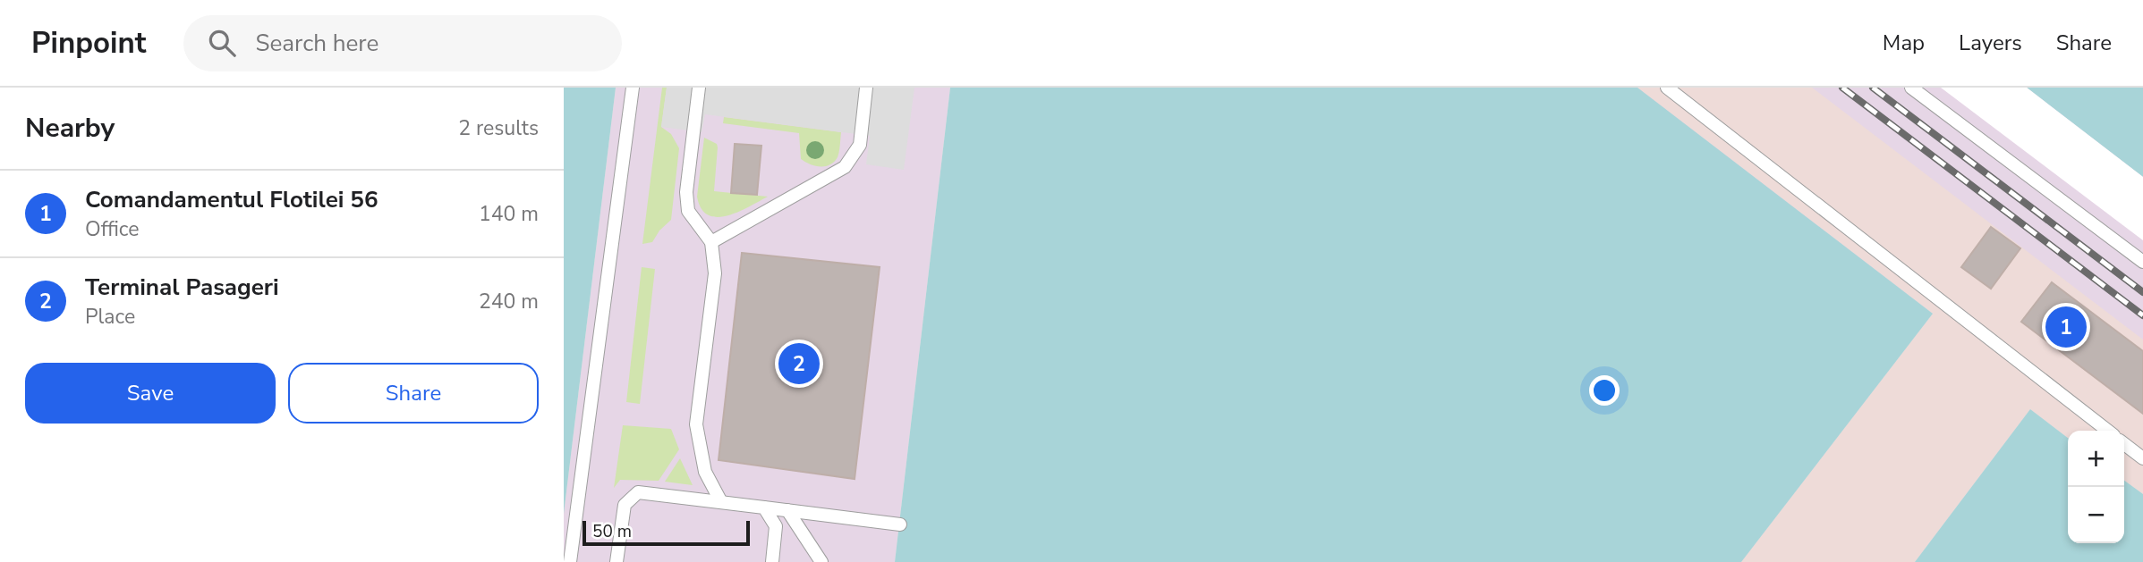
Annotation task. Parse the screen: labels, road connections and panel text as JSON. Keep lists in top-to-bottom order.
{
  "scale_bar": "50 m",
  "page": {
    "header": "Pinpoint",
    "search": "Search here",
    "nav": ["Map", "Layers", "Share"],
    "heading": ["Nearby", "2 results"],
    "list": [
      {
        "mark": "1",
        "name": "Comandamentul Flotilei 56",
        "note": "Office",
        "value": "140 m"
      },
      {
        "mark": "2",
        "name": "Terminal Pasageri",
        "note": "Place",
        "value": "240 m"
      }
    ],
    "pins": ["1", "2"],
    "buttons": ["Save", "Share"],
    "map_buttons": ["+", "−"],
    "scale": "50 m"
  }
}
